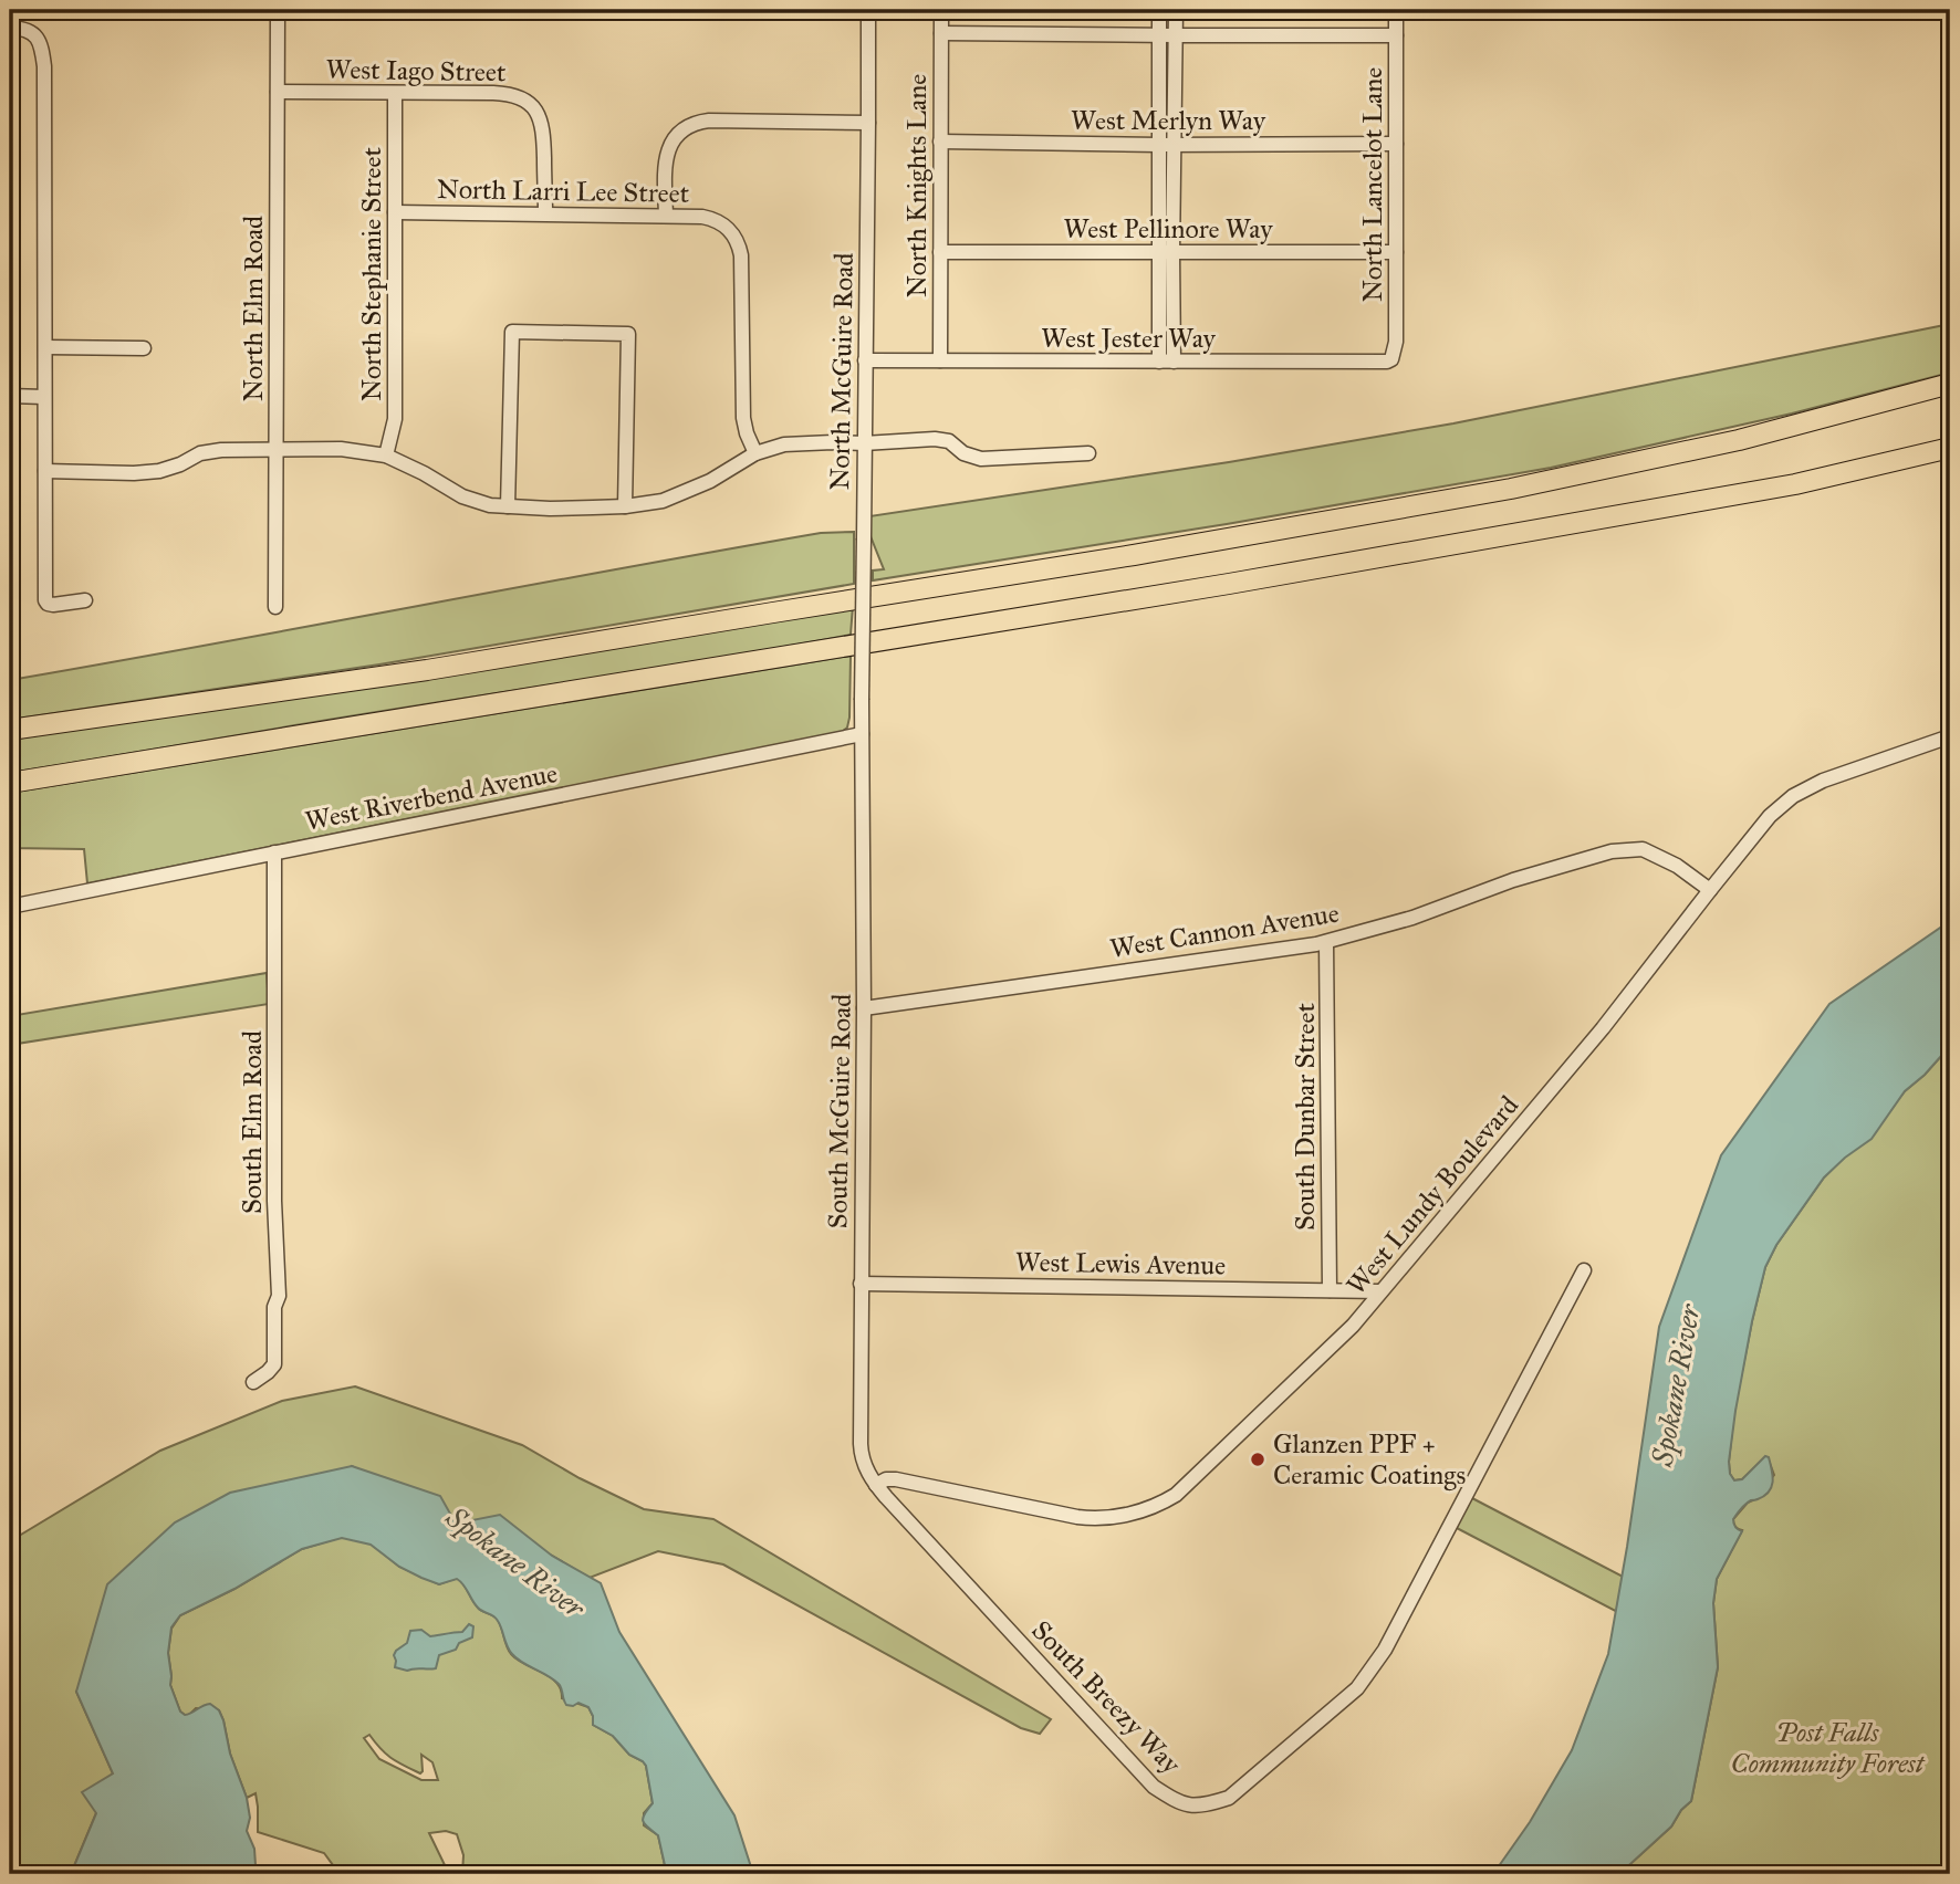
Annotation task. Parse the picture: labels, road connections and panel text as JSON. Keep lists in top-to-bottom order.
{
  "streets": {
    "street": [
      "West Iago Street",
      "West Merlyn Way",
      "North Lancelot Lane",
      "North Knights Lane",
      "North Larri Lee Street",
      "West Pellinore Way",
      "North Stephanie Street",
      "North Elm Road",
      "West Jester Way",
      "North McGuire Road",
      "West Riverbend Avenue",
      "West Cannon Avenue",
      "South McGuire Road",
      "South Dunbar Street",
      "South Elm Road",
      "West Lundy Boulevard",
      "West Lewis Avenue",
      "South Breezy Way"
    ]
  },
  "crossings": [
    ["West Iago Street", "North Larri Lee Street"],
    ["West Iago Street", "North Stephanie Street"],
    ["West Iago Street", "North Elm Road"],
    ["West Merlyn Way", "North Lancelot Lane"],
    ["West Merlyn Way", "North Knights Lane"],
    ["North Lancelot Lane", "West Pellinore Way"],
    ["North Lancelot Lane", "West Jester Way"],
    ["North Knights Lane", "West Pellinore Way"],
    ["North Knights Lane", "West Jester Way"],
    ["North Larri Lee Street", "North Stephanie Street"],
    ["West Jester Way", "North McGuire Road"],
    ["North McGuire Road", "West Riverbend Avenue"],
    ["North McGuire Road", "South McGuire Road"],
    ["West Riverbend Avenue", "South McGuire Road"],
    ["West Riverbend Avenue", "South Elm Road"],
    ["West Cannon Avenue", "South McGuire Road"],
    ["West Cannon Avenue", "South Dunbar Street"],
    ["West Cannon Avenue", "West Lundy Boulevard"],
    ["South McGuire Road", "West Lundy Boulevard"],
    ["South McGuire Road", "West Lewis Avenue"],
    ["South McGuire Road", "South Breezy Way"],
    ["South Dunbar Street", "West Lewis Avenue"],
    ["West Lundy Boulevard", "West Lewis Avenue"],
    ["West Lundy Boulevard", "South Breezy Way"]
  ],
  "water": ["Spokane River"],
  "parks": ["Post Falls Community Forest"],
  "places": ["Glanzen PPF + Ceramic Coatings"]
}
